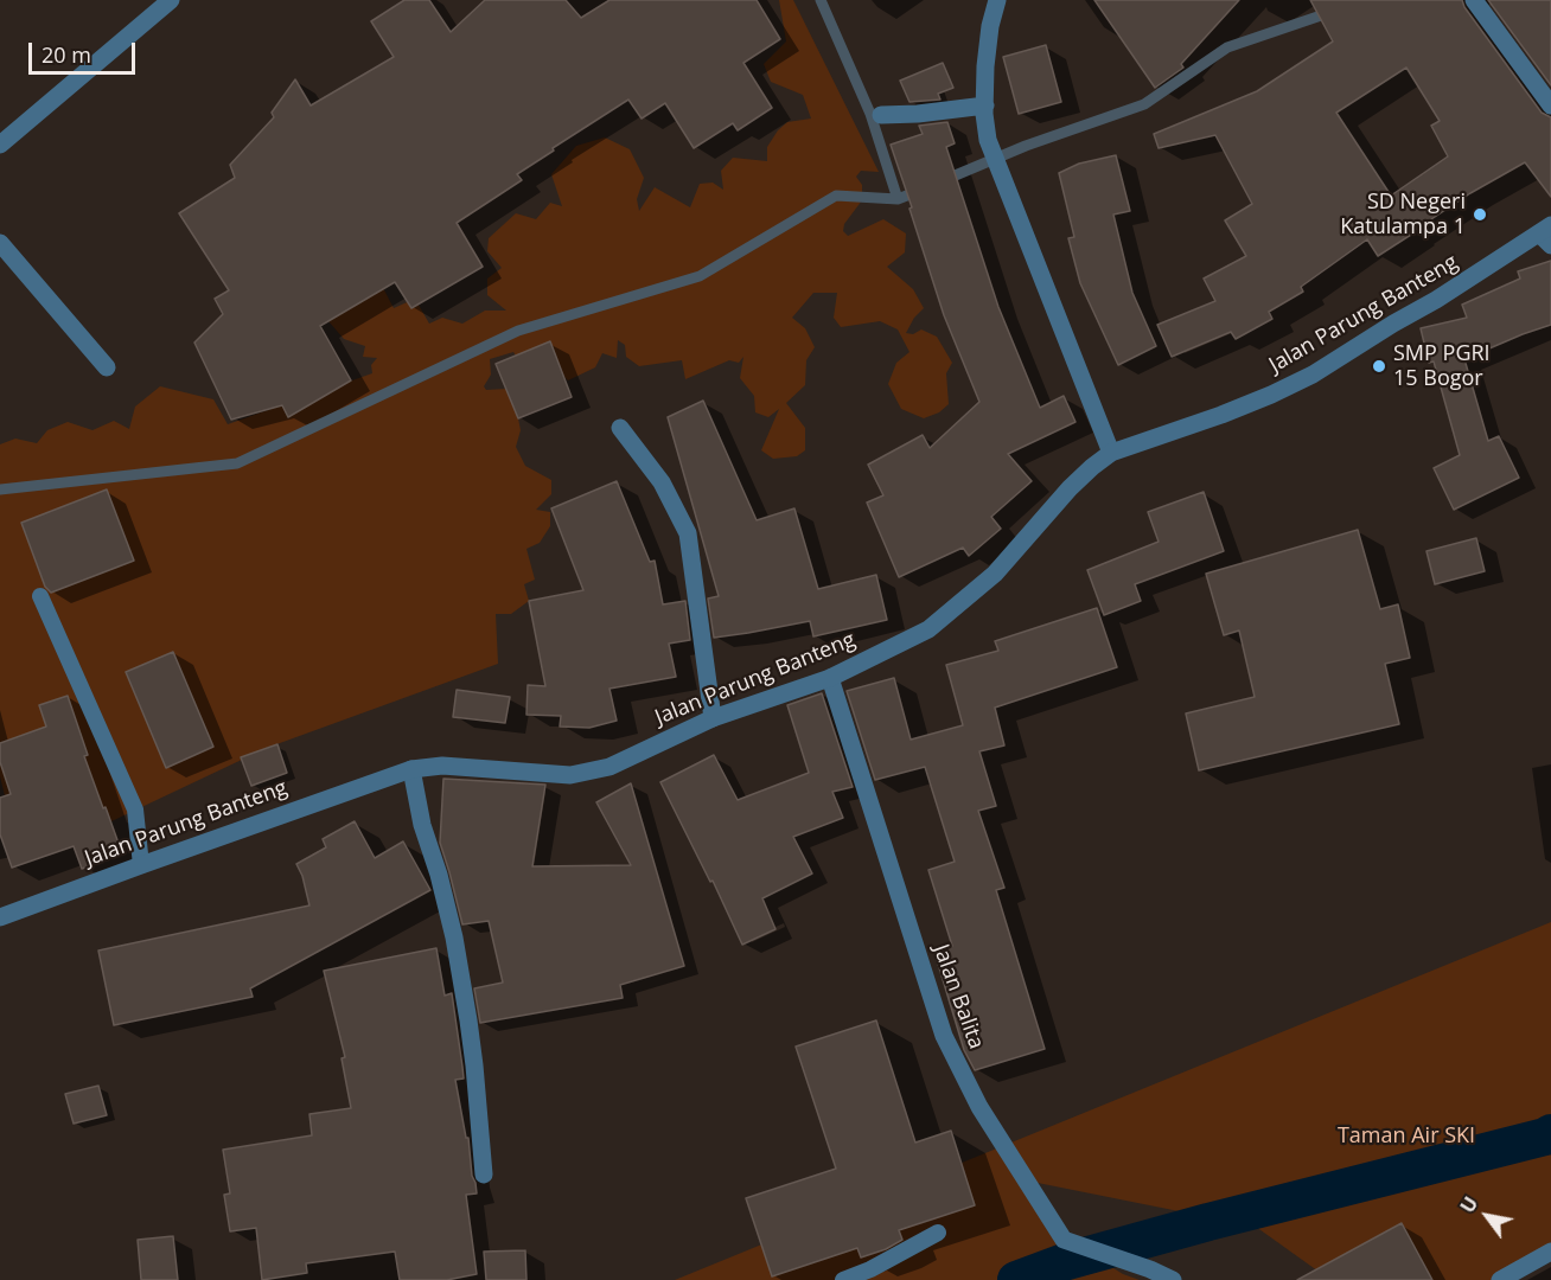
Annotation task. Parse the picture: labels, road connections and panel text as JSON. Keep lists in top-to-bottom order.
{
  "streets": {
    "street": ["Jalan Parung Banteng", "Jalan Balita"]
  },
  "crossings": [
    ["Jalan Parung Banteng", "Jalan Balita"]
  ],
  "parks": ["Taman Air SKI"],
  "places": ["SD Negeri Katulampa 1", "SMP PGRI 15 Bogor"],
  "scale_bar": "20 m",
  "north": "top left"
}
